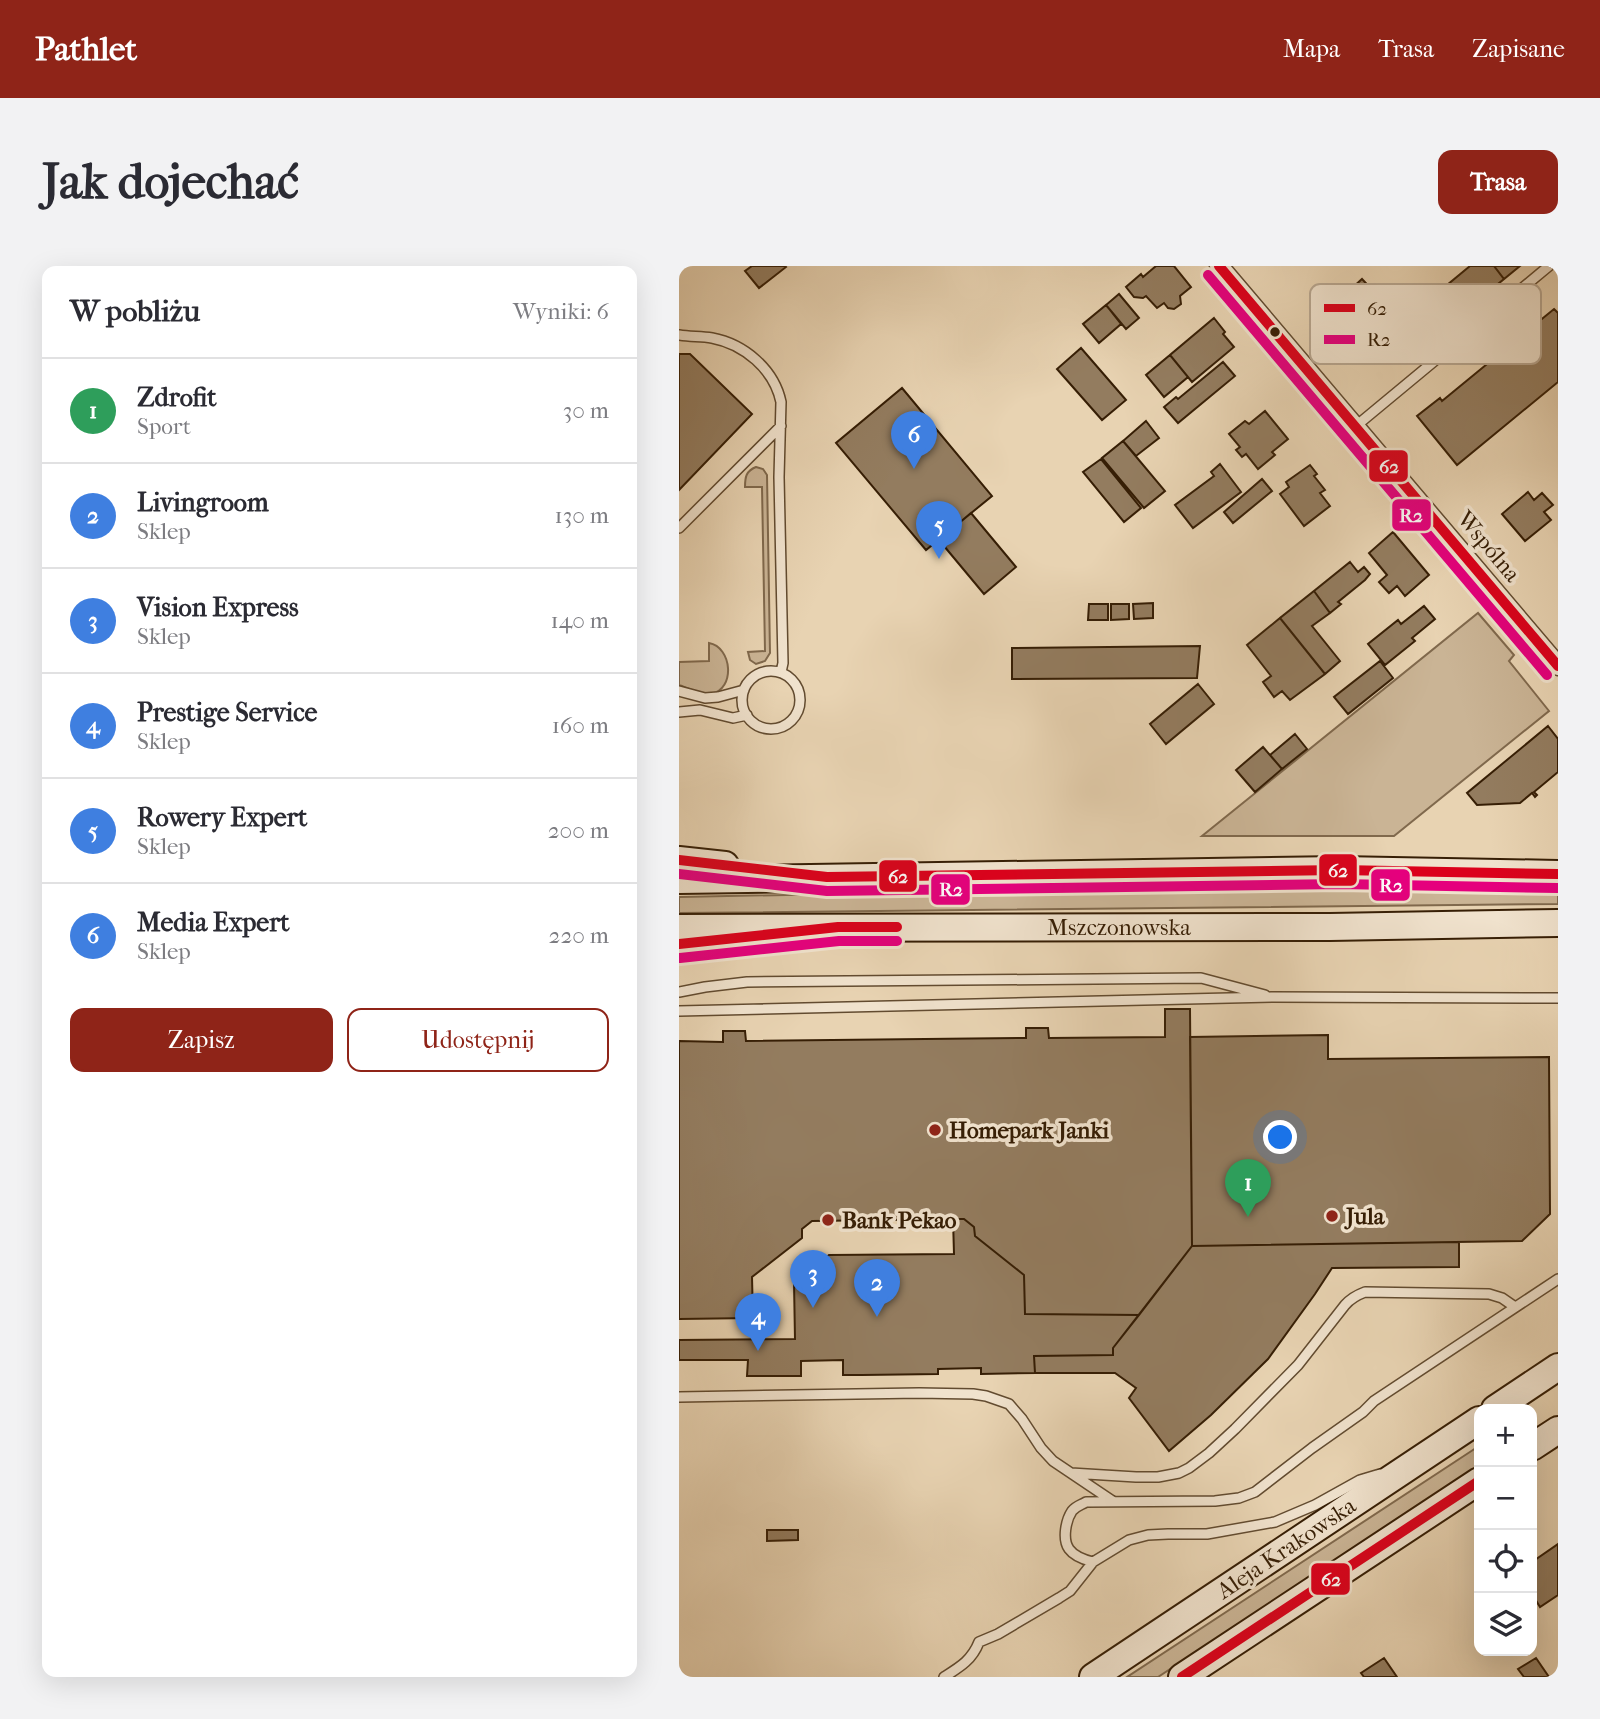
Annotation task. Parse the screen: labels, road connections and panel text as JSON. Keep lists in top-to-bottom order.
{
  "streets": {
    "main road": ["Mszczonowska", "Aleja Krakowska"],
    "street": ["Wspólna"]
  },
  "places": ["Homepark Janki", "Jula", "Bank Pekao"],
  "lines": ["transit line 62", "transit line R2"],
  "legend": ["62", "R2"],
  "page": {
    "header": "Pathlet",
    "nav": ["Mapa", "Trasa", "Zapisane"],
    "buttons": [
      "Trasa",
      ["Zapisz", "Udostępnij"]
    ],
    "title": "Jak dojechać",
    "heading": ["W pobliżu", "Wyniki: 6"],
    "list": [
      {
        "mark": "1",
        "name": "Zdrofit",
        "note": "Sport",
        "value": "30 m"
      },
      {
        "mark": "2",
        "name": "Livingroom",
        "note": "Sklep",
        "value": "130 m"
      },
      {
        "mark": "3",
        "name": "Vision Express",
        "note": "Sklep",
        "value": "140 m"
      },
      {
        "mark": "4",
        "name": "Prestige Service",
        "note": "Sklep",
        "value": "160 m"
      },
      {
        "mark": "5",
        "name": "Rowery Expert",
        "note": "Sklep",
        "value": "200 m"
      },
      {
        "mark": "6",
        "name": "Media Expert",
        "note": "Sklep",
        "value": "220 m"
      }
    ],
    "pins": [
      "6",
      "5",
      "1",
      "3",
      "2",
      "4"
    ],
    "map_buttons": ["+", "−"]
  }
}
